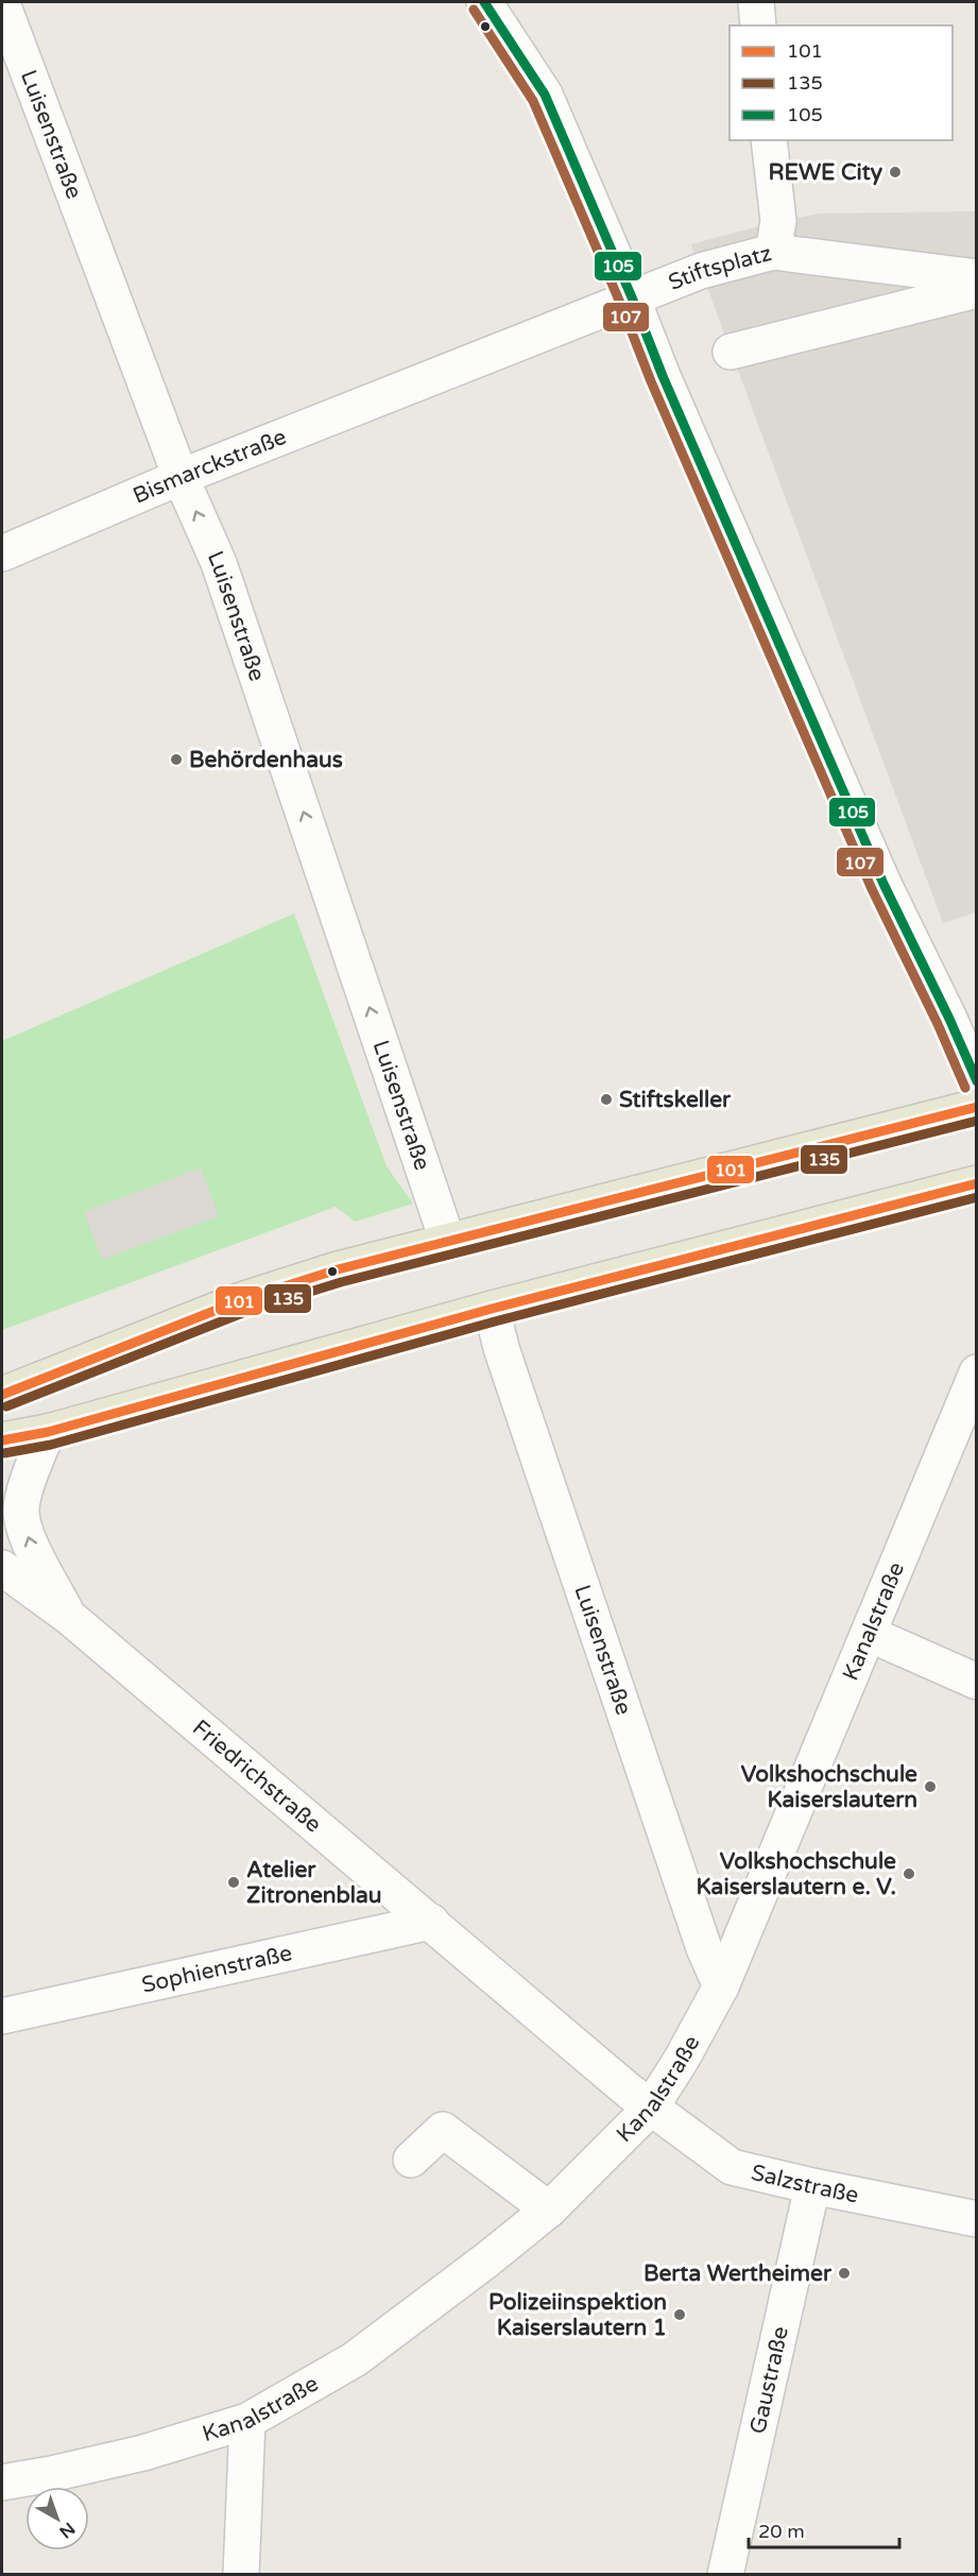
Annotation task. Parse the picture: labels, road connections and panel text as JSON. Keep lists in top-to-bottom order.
{
  "streets": {
    "street": [
      "Luisenstraße",
      "Stiftsplatz",
      "Bismarckstraße",
      "Kanalstraße",
      "Friedrichstraße",
      "Sophienstraße",
      "Salzstraße",
      "Gaustraße"
    ]
  },
  "crossings": [
    ["Luisenstraße", "Bismarckstraße"],
    ["Luisenstraße", "Kanalstraße"],
    ["Stiftsplatz", "Bismarckstraße"],
    ["Kanalstraße", "Friedrichstraße"],
    ["Kanalstraße", "Salzstraße"],
    ["Friedrichstraße", "Sophienstraße"],
    ["Friedrichstraße", "Salzstraße"],
    ["Salzstraße", "Gaustraße"]
  ],
  "one_way": ["Luisenstraße"],
  "places": [
    "REWE City",
    "Behördenhaus",
    "Stiftskeller",
    "Volkshochschule Kaiserslautern",
    "Volkshochschule Kaiserslautern e. V.",
    "Atelier Zitronenblau",
    "Berta Wertheimer",
    "Polizeiinspektion Kaiserslautern 1"
  ],
  "lines": [
    "transit line 105",
    "transit line 107",
    "transit line 101",
    "transit line 135"
  ],
  "legend": ["101", "135", "105"],
  "scale_bar": "20 m",
  "north": "bottom right"
}
